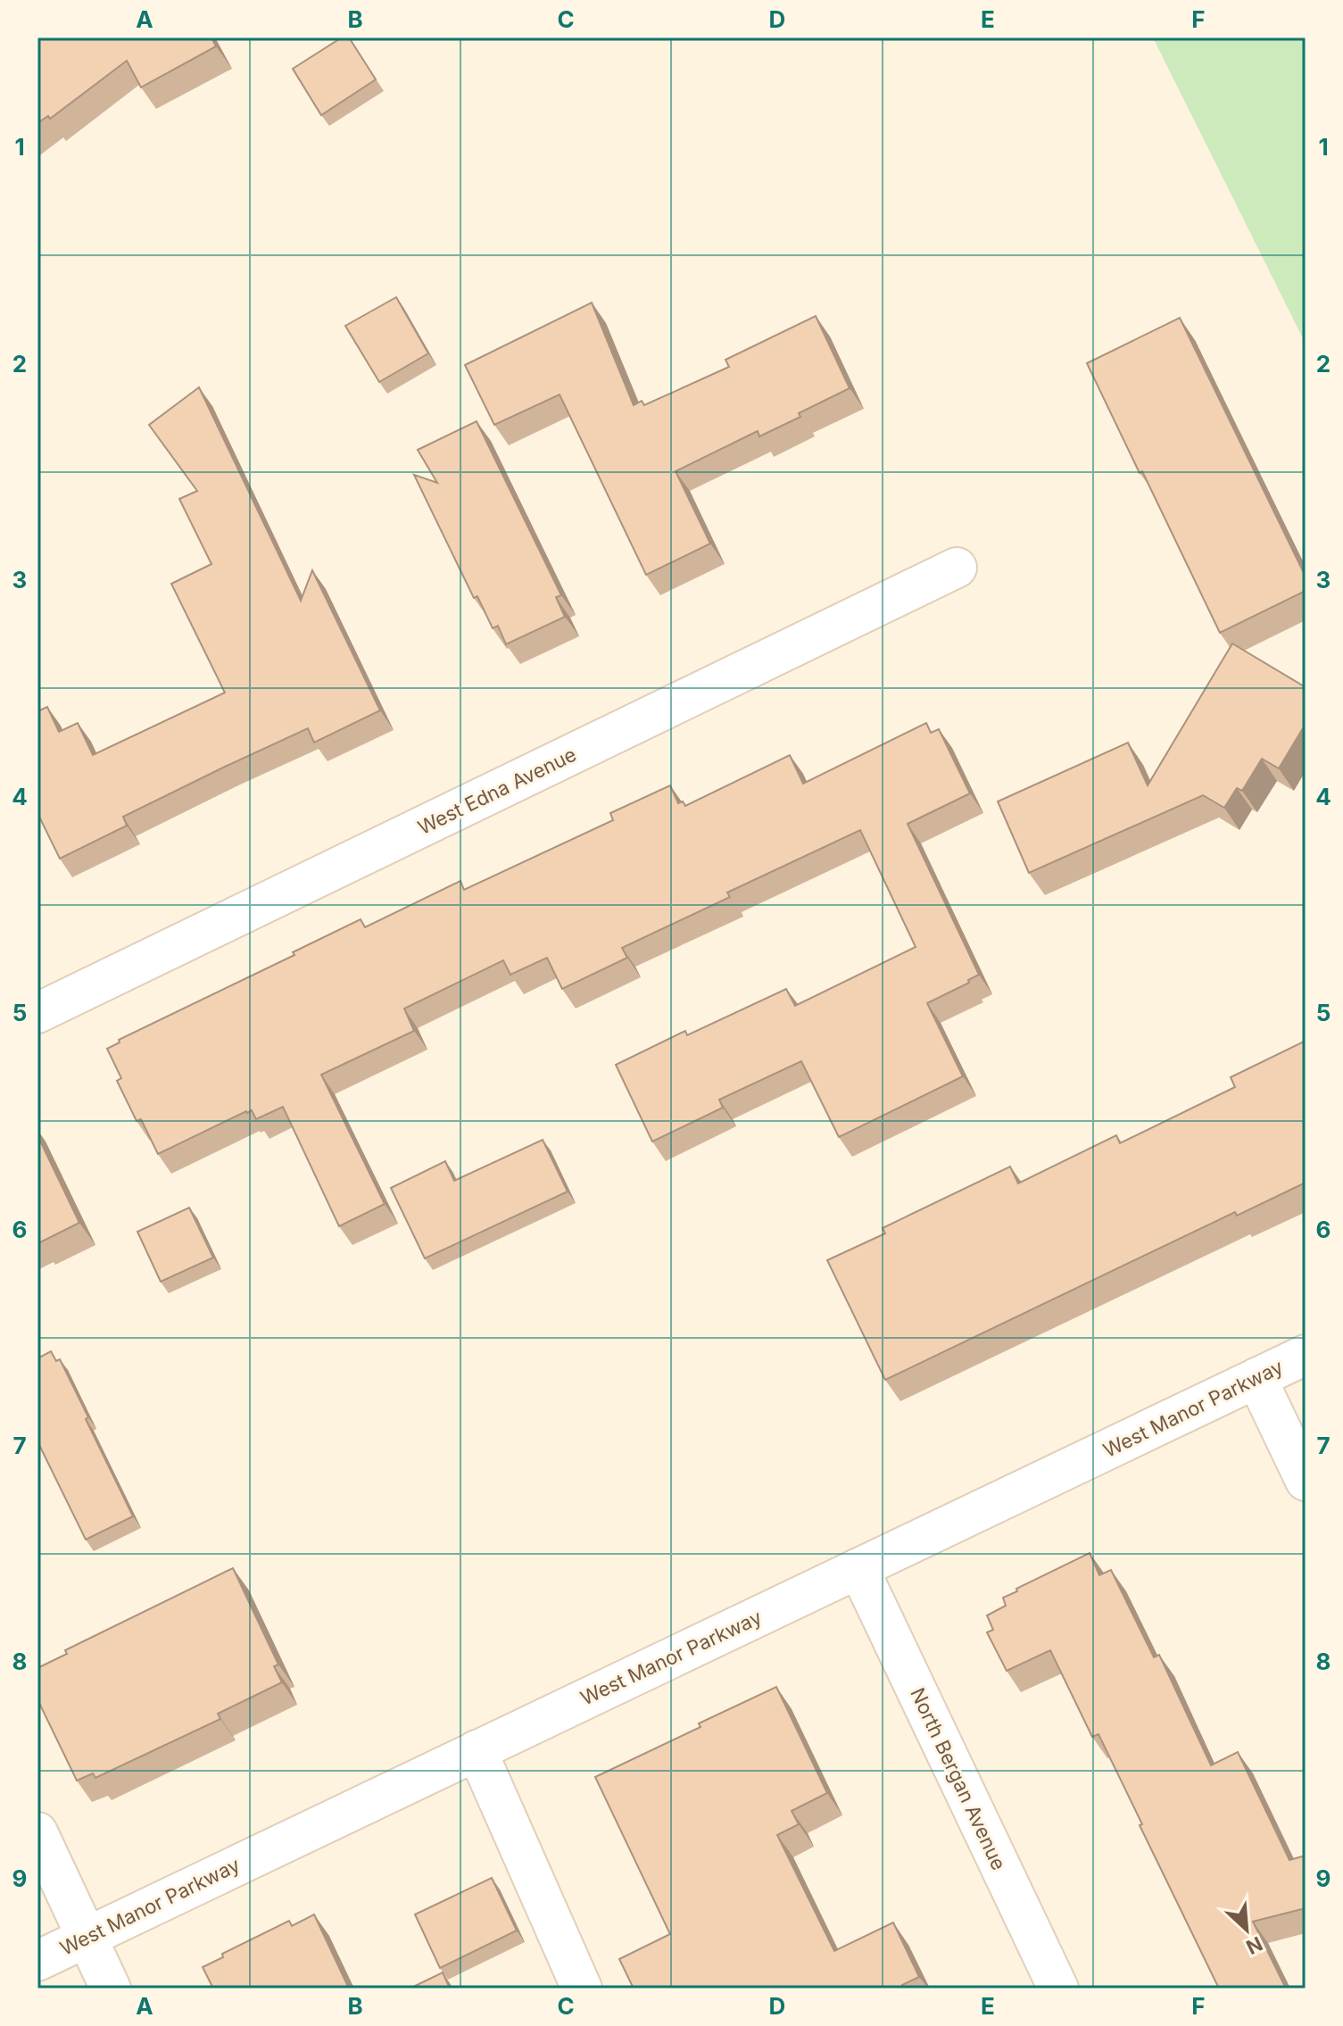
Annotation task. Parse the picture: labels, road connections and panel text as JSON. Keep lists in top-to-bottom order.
{
  "streets": {
    "street": ["West Edna Avenue", "West Manor Parkway", "North Bergan Avenue"]
  },
  "crossings": [
    ["West Manor Parkway", "North Bergan Avenue"]
  ],
  "north": "bottom right",
  "grid": {
    "columns": [
      "A",
      "B",
      "C",
      "D",
      "E",
      "F"
    ],
    "rows": [
      "1",
      "2",
      "3",
      "4",
      "5",
      "6",
      "7",
      "8",
      "9"
    ]
  }
}
